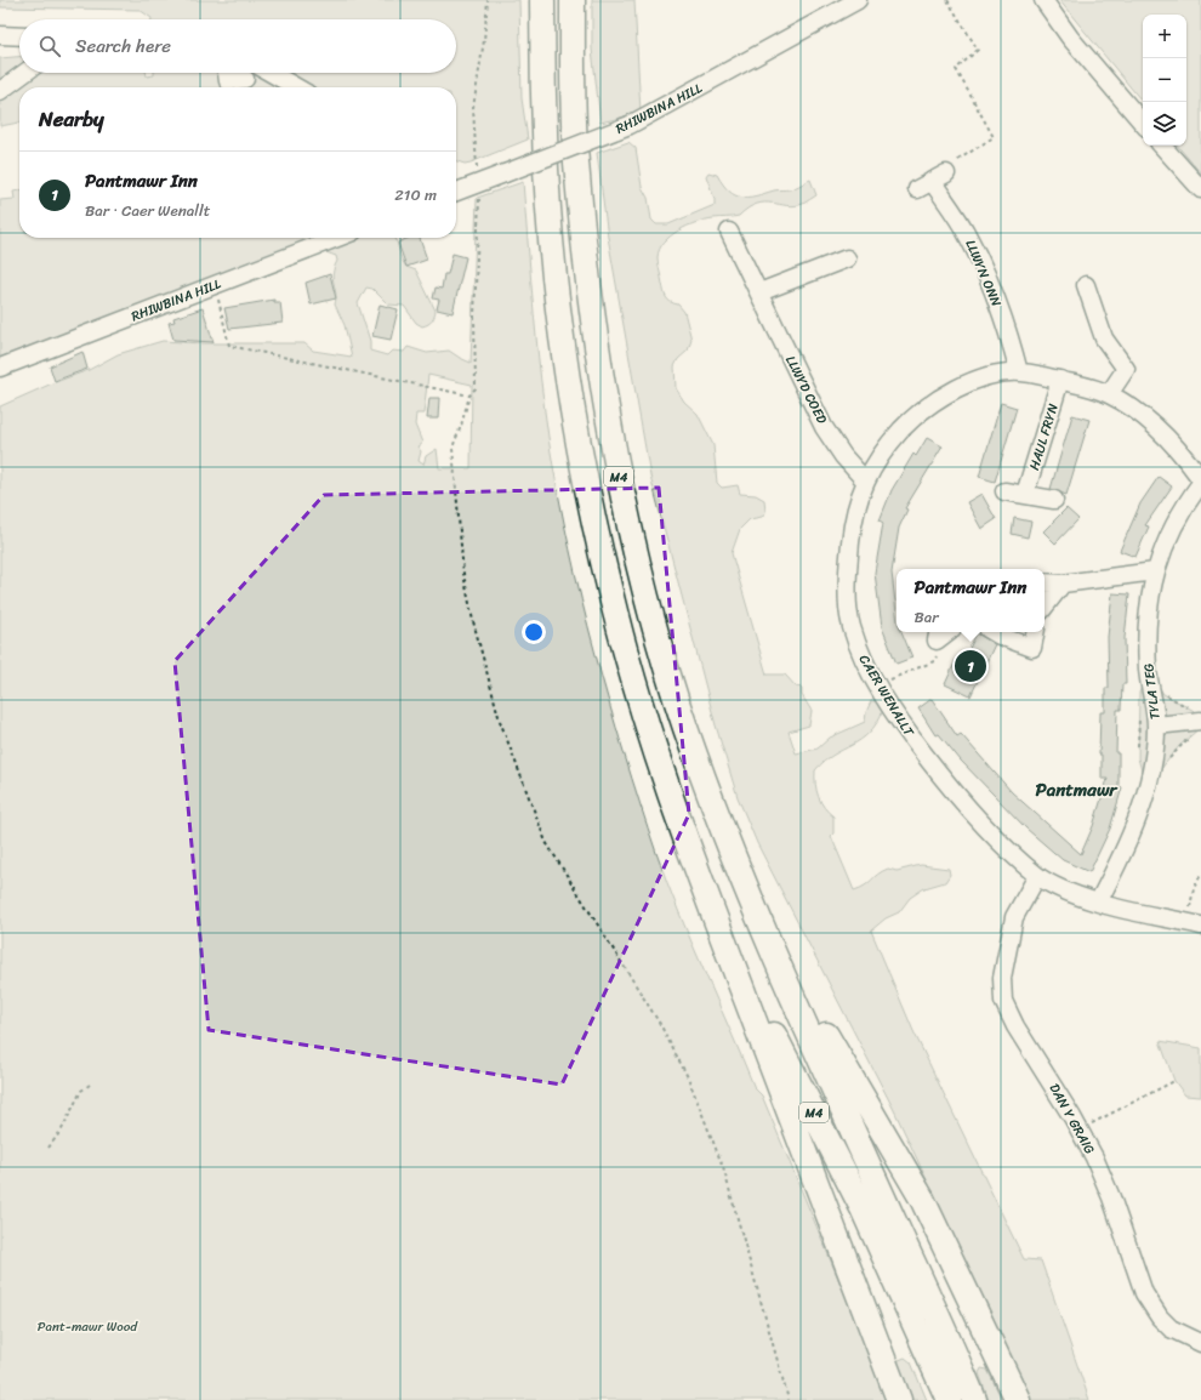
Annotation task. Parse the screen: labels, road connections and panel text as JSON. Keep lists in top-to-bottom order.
{
  "streets": {
    "highway": ["M4"],
    "street": [
      "RHIWBINA HILL",
      "LLWYN ONN",
      "LLWYD COED",
      "HAUL FRYN",
      "TYLA TEG",
      "CAER WENALLT",
      "DAN Y GRAIG"
    ]
  },
  "crossings": [
    ["LLWYN ONN", "CAER WENALLT"],
    ["LLWYD COED", "CAER WENALLT"],
    ["HAUL FRYN", "CAER WENALLT"],
    ["TYLA TEG", "CAER WENALLT"],
    ["CAER WENALLT", "DAN Y GRAIG"]
  ],
  "districts": ["Pantmawr"],
  "parks": ["Pant-mawr Wood"],
  "page": {
    "map_buttons": ["+", "−"],
    "search": "Search here",
    "heading": "Nearby",
    "list": [
      {
        "mark": "1",
        "name": "Pantmawr Inn",
        "note": "Bar · Caer Wenallt",
        "value": "210 m"
      }
    ],
    "popup": ["Pantmawr Inn", "Bar"],
    "pins": "1"
  }
}
